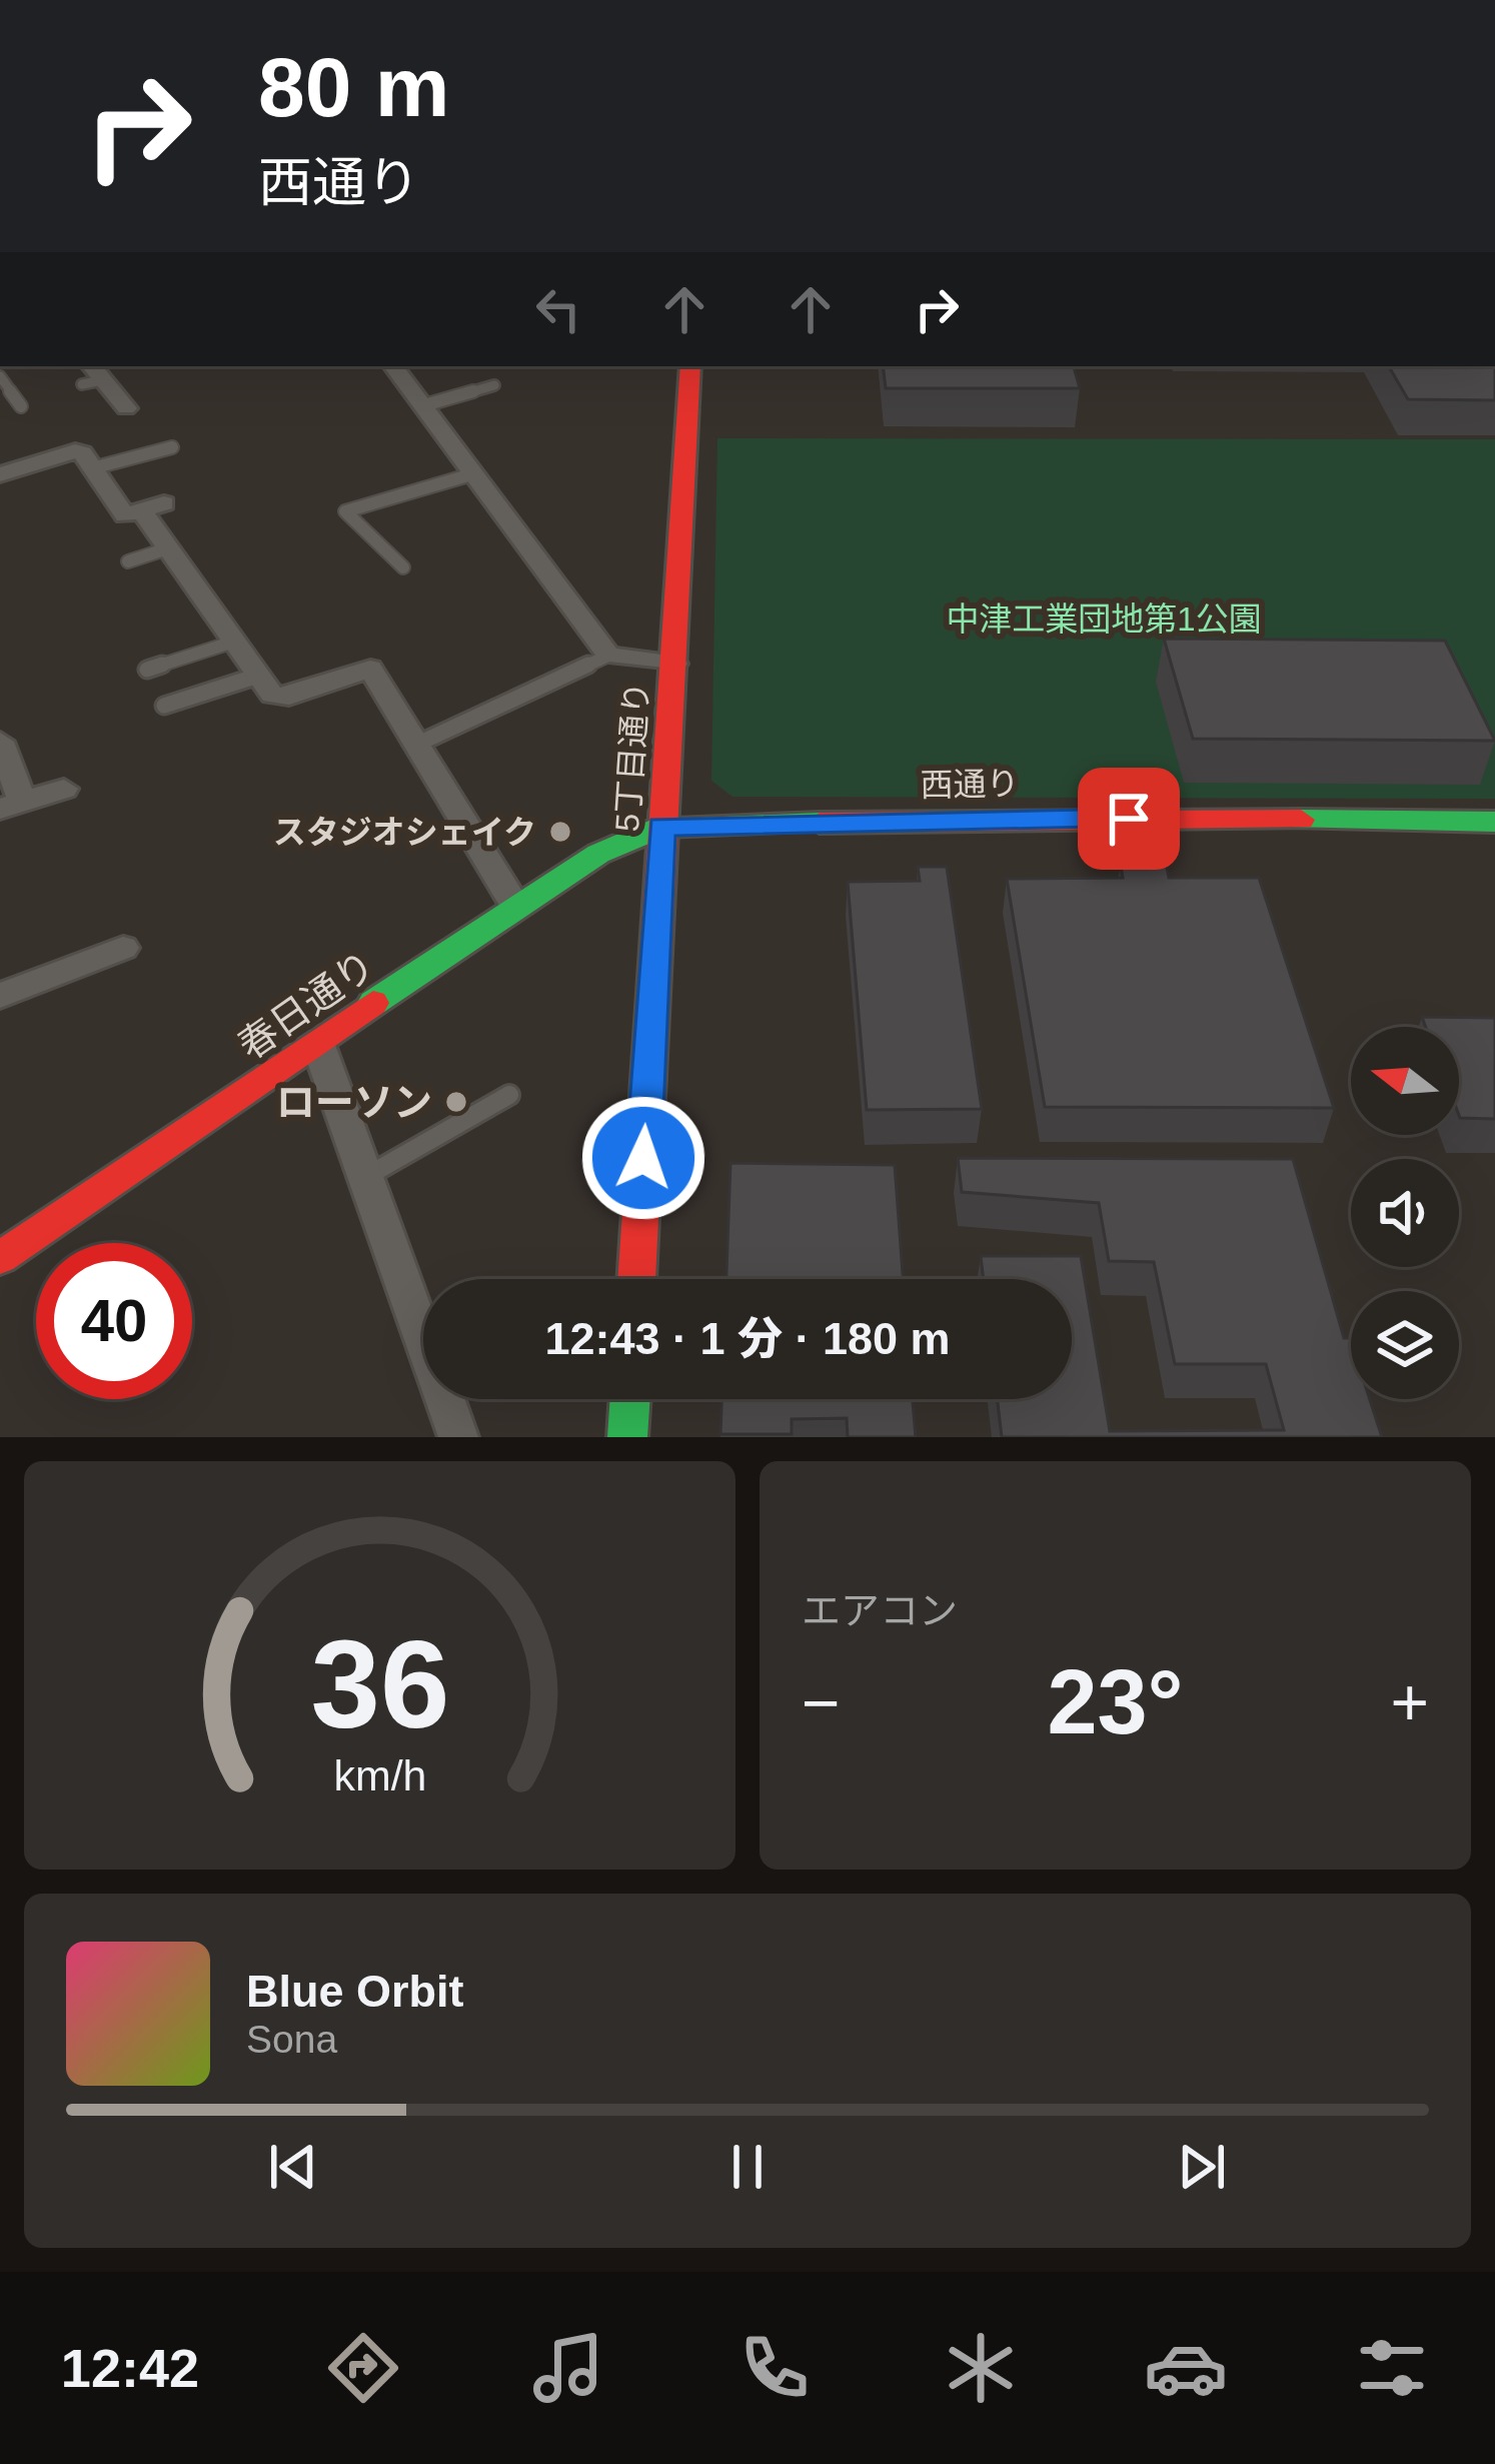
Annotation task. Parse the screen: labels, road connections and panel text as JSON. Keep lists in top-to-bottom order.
{
  "streets": {
    "street": ["5丁目通り", "西通り", "春日通り"]
  },
  "crossings": [
    ["5丁目通り", "西通り"],
    ["5丁目通り", "春日通り"],
    ["西通り", "春日通り"]
  ],
  "parks": ["中津工業団地第1公園"],
  "places": ["スタジオシェイク", "ローソン"],
  "north": "left",
  "page": {
    "turn": ["80 m", "西通り"],
    "limit": "40",
    "trip": "12:43 · 1 分 · 180 m",
    "tile": "エアコン",
    "heat": ["−", "23°", "+"],
    "song": ["Blue Orbit", "Sona"],
    "tabs": "12:42",
    "gauge": ["36", "km/h"]
  }
}
